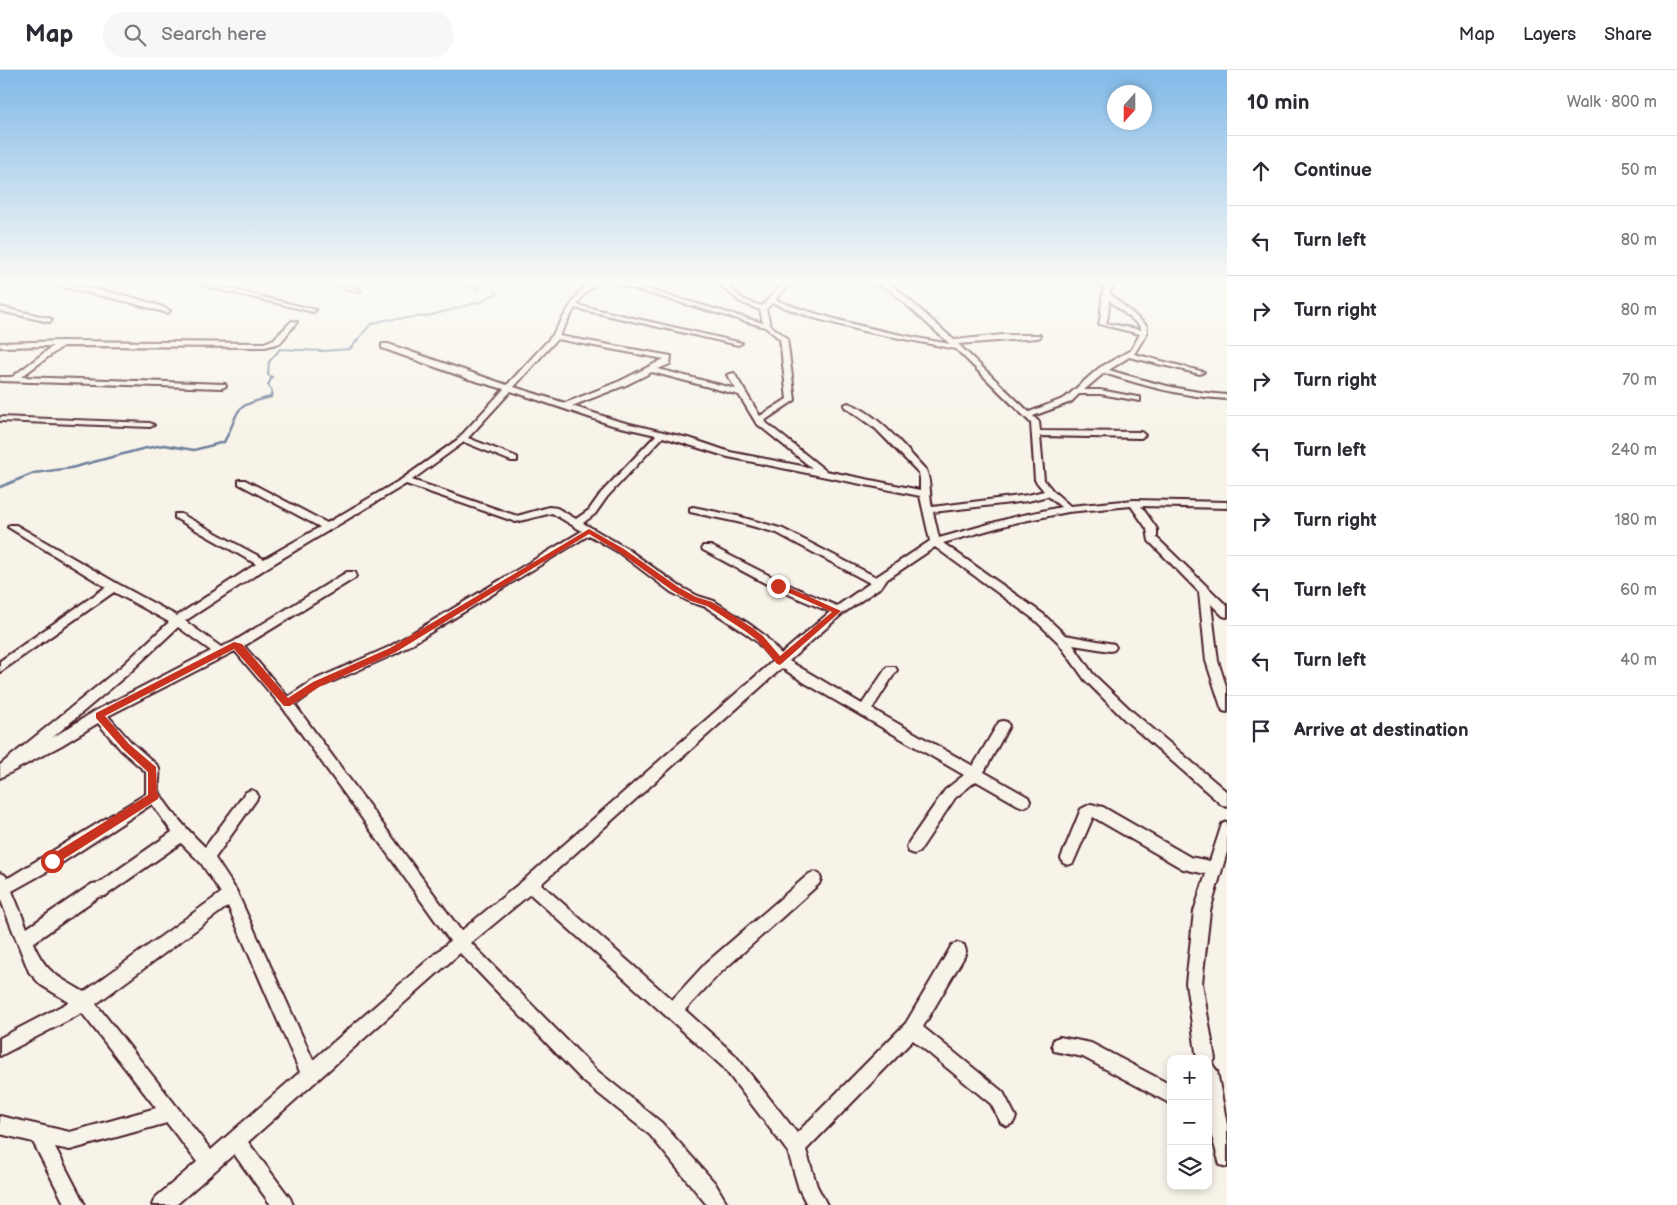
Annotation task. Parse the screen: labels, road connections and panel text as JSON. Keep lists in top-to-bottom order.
{
  "north": "bottom",
  "page": {
    "header": "Map",
    "search": "Search here",
    "nav": ["Map", "Layers", "Share"],
    "heading": ["10 min", "Walk · 800 m"],
    "list": [
      ["Continue", "50 m"],
      ["Turn left", "80 m"],
      ["Turn right", "80 m"],
      ["Turn right", "70 m"],
      ["Turn left", "240 m"],
      ["Turn right", "180 m"],
      ["Turn left", "60 m"],
      ["Turn left", "40 m"],
      "Arrive at destination"
    ],
    "map_buttons": ["+", "−"]
  }
}
